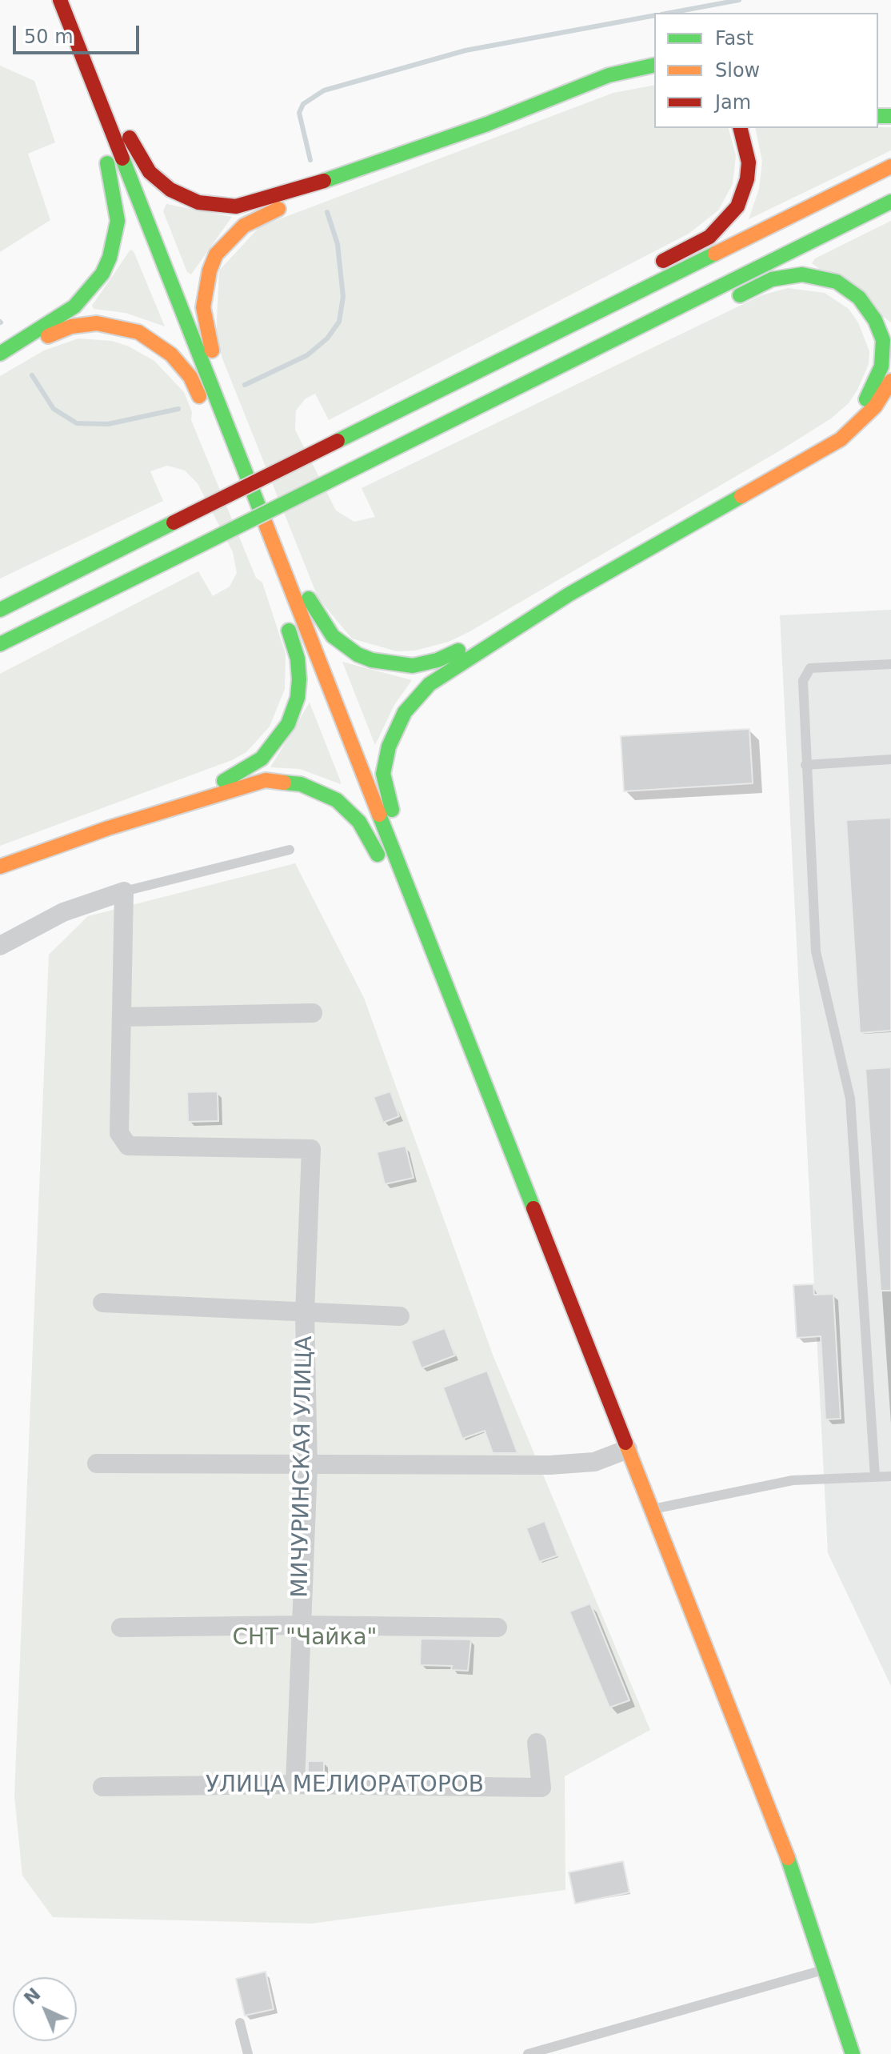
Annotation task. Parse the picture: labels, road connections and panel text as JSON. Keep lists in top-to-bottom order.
{
  "streets": {
    "street": ["МИЧУРИНСКАЯ УЛИЦА", "УЛИЦА МЕЛИОРАТОРОВ"]
  },
  "crossings": [
    ["МИЧУРИНСКАЯ УЛИЦА", "УЛИЦА МЕЛИОРАТОРОВ"]
  ],
  "parks": ["СНТ \"Чайка\""],
  "legend": ["Fast", "Slow", "Jam"],
  "scale_bar": "50 m",
  "north": "top left"
}
